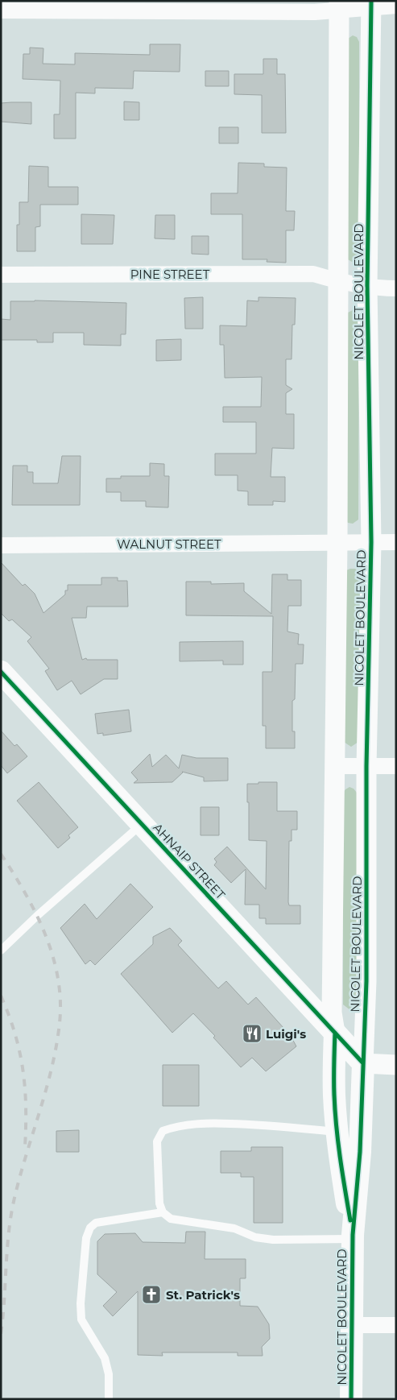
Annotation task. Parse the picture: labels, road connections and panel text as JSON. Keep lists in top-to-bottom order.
{
  "streets": {
    "main road": ["NICOLET BOULEVARD", "AHNAIP STREET"],
    "street": ["PINE STREET", "WALNUT STREET"]
  },
  "crossings": [
    ["PINE STREET", "NICOLET BOULEVARD"],
    ["NICOLET BOULEVARD", "WALNUT STREET"],
    ["NICOLET BOULEVARD", "AHNAIP STREET"]
  ],
  "places": {
    "restaurant": ["Luigi's"],
    "church": ["St. Patrick's"]
  }
}
